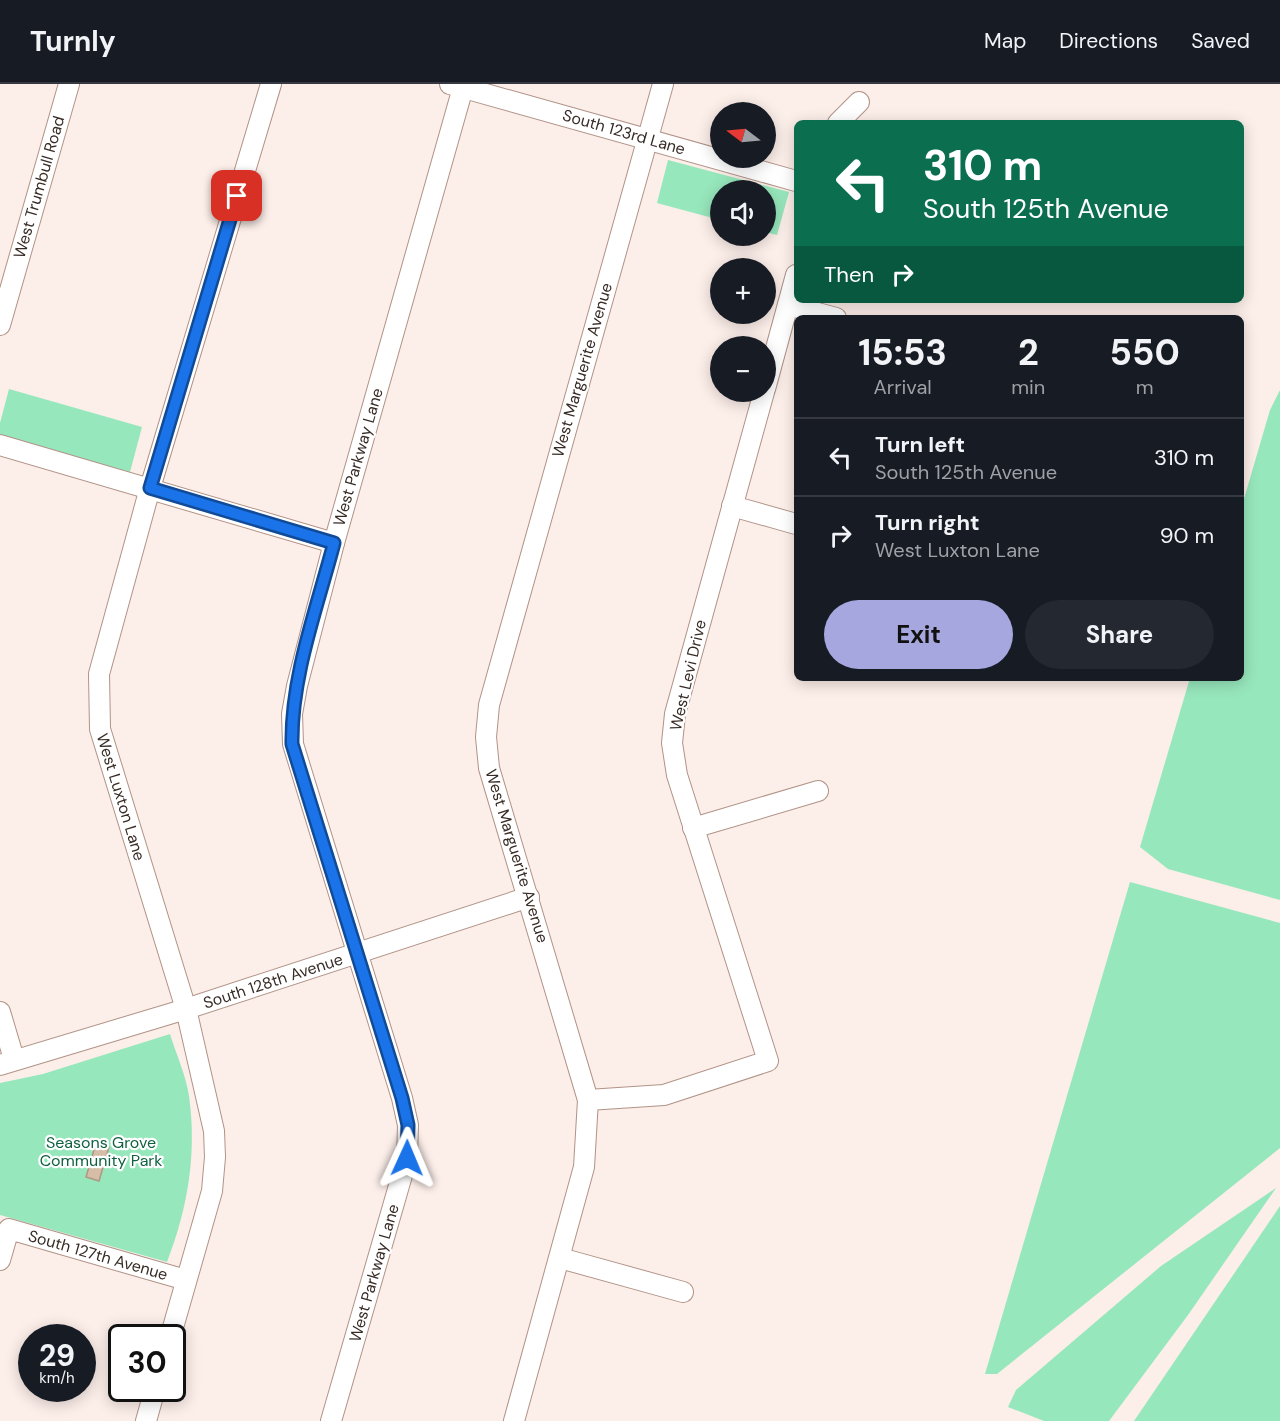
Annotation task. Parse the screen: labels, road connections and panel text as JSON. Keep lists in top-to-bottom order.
{
  "streets": {
    "street": [
      "South 123rd Lane",
      "West Trumbull Road",
      "West Marguerite Avenue",
      "West Parkway Lane",
      "West Levi Drive",
      "West Luxton Lane",
      "South 128th Avenue",
      "South 127th Avenue"
    ]
  },
  "crossings": [
    ["South 123rd Lane", "West Marguerite Avenue"],
    ["South 123rd Lane", "West Parkway Lane"],
    ["West Marguerite Avenue", "West Levi Drive"],
    ["West Marguerite Avenue", "South 128th Avenue"],
    ["West Parkway Lane", "South 128th Avenue"],
    ["West Luxton Lane", "South 128th Avenue"],
    ["West Luxton Lane", "South 127th Avenue"]
  ],
  "parks": ["Seasons Grove Community Park"],
  "north": "left",
  "page": {
    "header": "Turnly",
    "nav": ["Map", "Directions", "Saved"],
    "map_buttons": ["+", "−"],
    "turn": ["310 m", "South 125th Avenue"],
    "then": "Then",
    "eta": [
      "15:53",
      "Arrival",
      "2",
      "min",
      "550",
      "m"
    ],
    "list": [
      {
        "name": "Turn left",
        "note": "South 125th Avenue",
        "value": "310 m"
      },
      {
        "name": "Turn right",
        "note": "West Luxton Lane",
        "value": "90 m"
      }
    ],
    "buttons": ["Exit", "Share"],
    "speed": "29 km/h",
    "limit": "30"
  }
}
